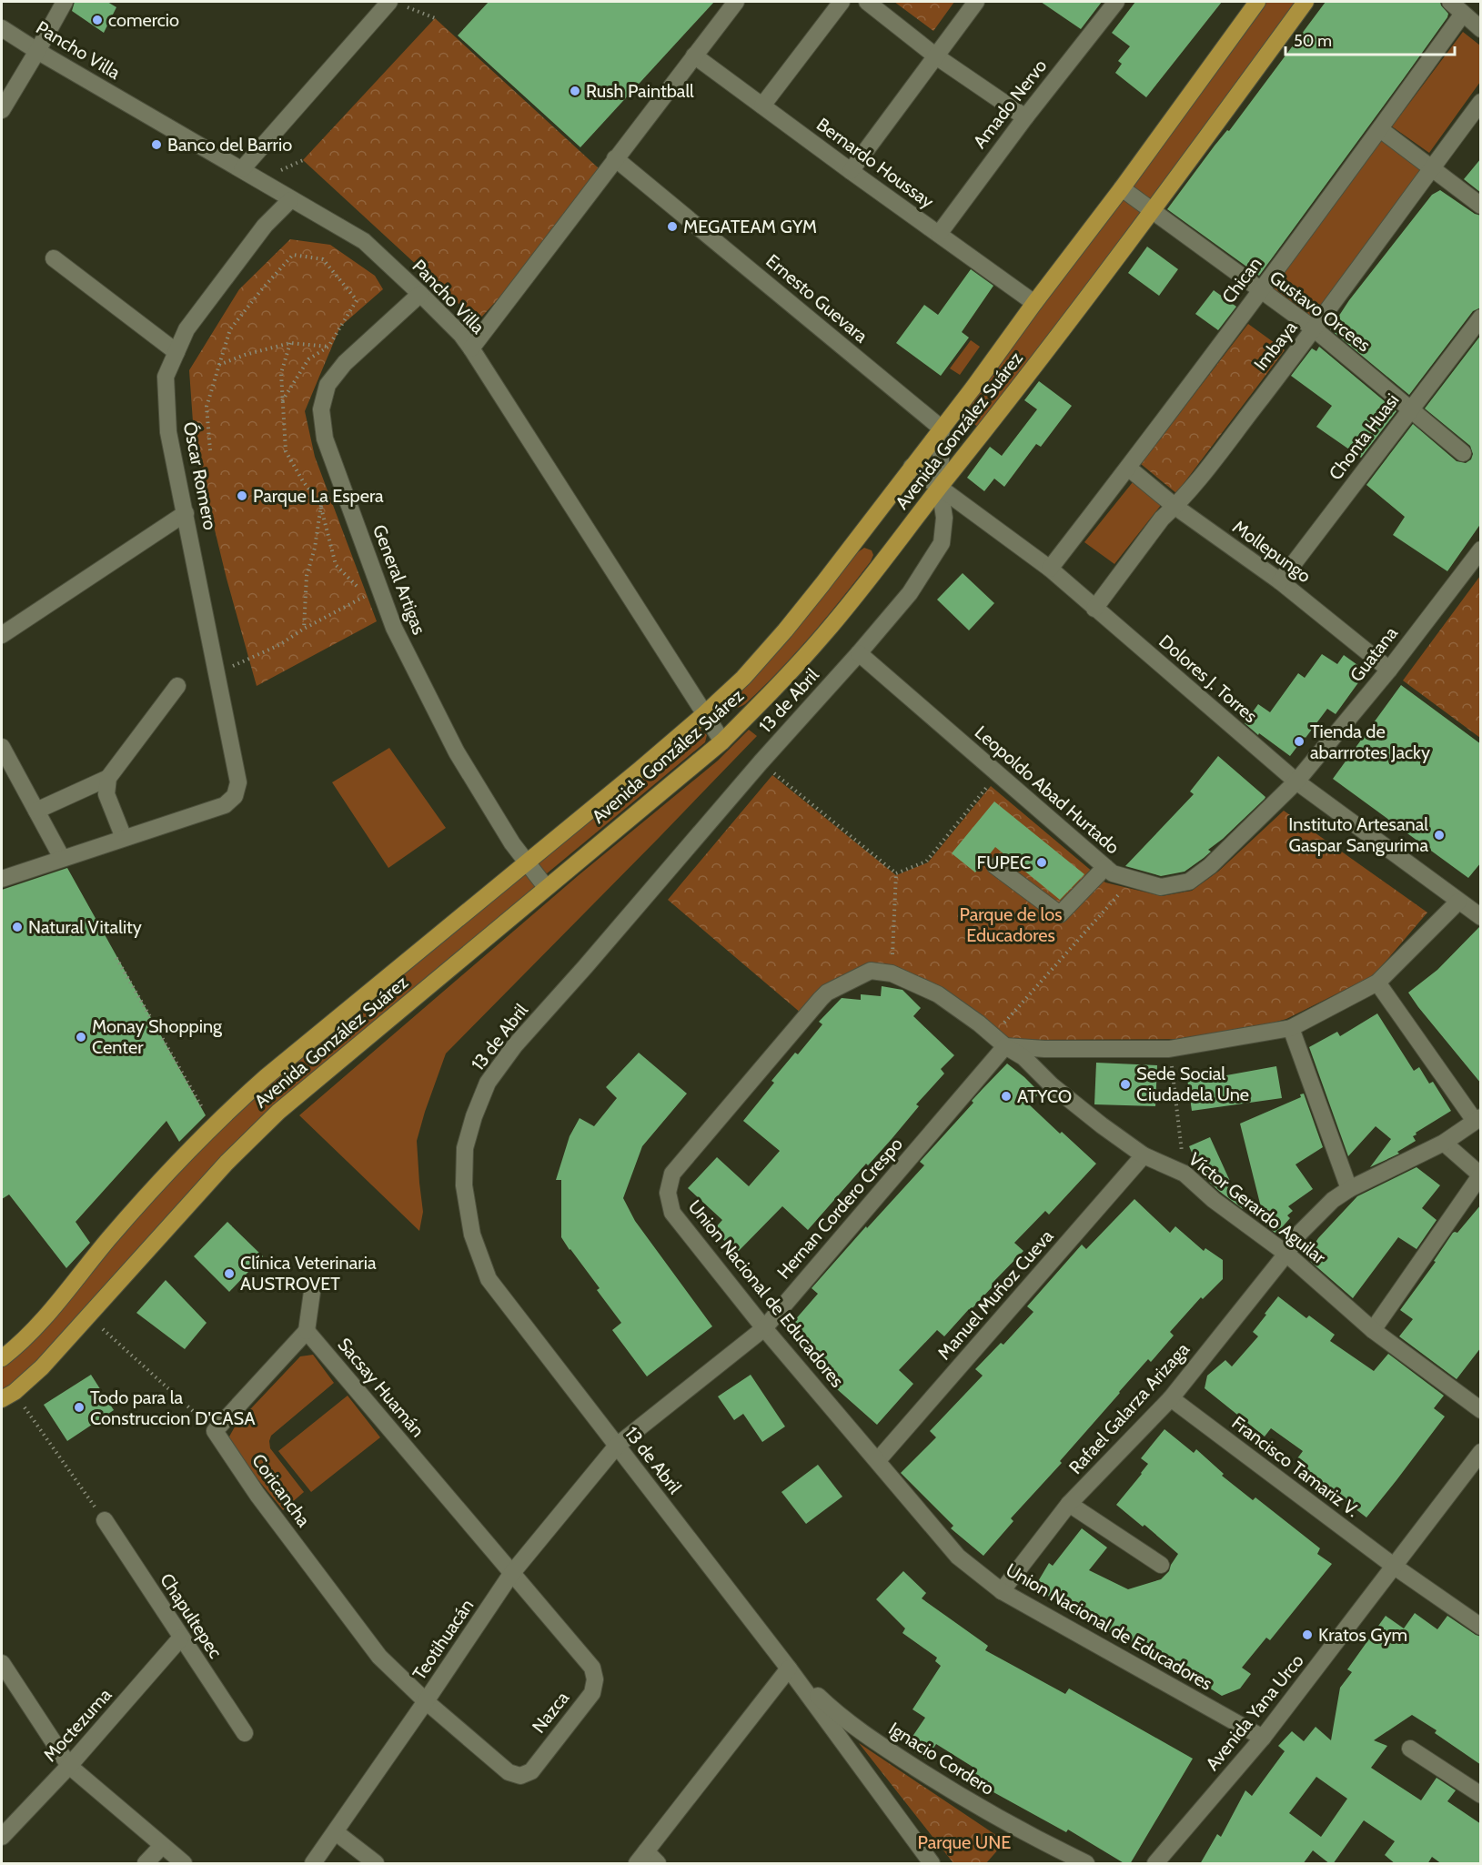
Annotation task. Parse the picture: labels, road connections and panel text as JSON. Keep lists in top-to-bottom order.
{
  "streets": {
    "main road": ["Avenida González Suárez"],
    "street": [
      "Pancho Villa",
      "Amado Nervo",
      "Bernardo Houssay",
      "Chican",
      "Ernesto Guevara",
      "Gustavo Orcees",
      "Imbaya",
      "Chonta Huasi",
      "Óscar Romero",
      "Mollepungo",
      "General Artigas",
      "Guatana",
      "Dolores J. Torres",
      "13 de Abril",
      "Leopoldo Abad Hurtado",
      "Hernan Cordero Crespo",
      "Víctor Gerardo Aguilar",
      "Union Nacional de Educadores",
      "Manuel Muñoz Cueva",
      "Sacsay Huamán",
      "Rafael Galarza Arizaga",
      "Francisco Tamariz V.",
      "Coricancha",
      "Chapultepec",
      "Teotihuacán",
      "Nazca",
      "Avenida Yana Urco",
      "Moctezuma",
      "Ignacio Cordero"
    ]
  },
  "crossings": [
    ["Pancho Villa", "Avenida González Suárez"],
    ["Pancho Villa", "Óscar Romero"],
    ["Pancho Villa", "General Artigas"],
    ["Amado Nervo", "Bernardo Houssay"],
    ["Bernardo Houssay", "Avenida González Suárez"],
    ["Chican", "Gustavo Orcees"],
    ["Chican", "Mollepungo"],
    ["Chican", "Dolores J. Torres"],
    ["Ernesto Guevara", "Avenida González Suárez"],
    ["Ernesto Guevara", "13 de Abril"],
    ["Gustavo Orcees", "Imbaya"],
    ["Gustavo Orcees", "Avenida González Suárez"],
    ["Gustavo Orcees", "Chonta Huasi"],
    ["Imbaya", "Mollepungo"],
    ["Imbaya", "Dolores J. Torres"],
    ["Avenida González Suárez", "General Artigas"],
    ["Avenida González Suárez", "Dolores J. Torres"],
    ["Avenida González Suárez", "13 de Abril"],
    ["Chonta Huasi", "Mollepungo"],
    ["Mollepungo", "Guatana"],
    ["Guatana", "Dolores J. Torres"],
    ["Guatana", "Leopoldo Abad Hurtado"],
    ["Dolores J. Torres", "13 de Abril"],
    ["Dolores J. Torres", "Leopoldo Abad Hurtado"],
    ["13 de Abril", "Leopoldo Abad Hurtado"],
    ["13 de Abril", "Hernan Cordero Crespo"],
    ["13 de Abril", "Teotihuacán"],
    ["13 de Abril", "Ignacio Cordero"],
    ["Hernan Cordero Crespo", "Víctor Gerardo Aguilar"],
    ["Hernan Cordero Crespo", "Union Nacional de Educadores"],
    ["Hernan Cordero Crespo", "Teotihuacán"],
    ["Víctor Gerardo Aguilar", "Union Nacional de Educadores"],
    ["Víctor Gerardo Aguilar", "Manuel Muñoz Cueva"],
    ["Víctor Gerardo Aguilar", "Rafael Galarza Arizaga"],
    ["Union Nacional de Educadores", "Manuel Muñoz Cueva"],
    ["Union Nacional de Educadores", "Rafael Galarza Arizaga"],
    ["Union Nacional de Educadores", "Avenida Yana Urco"],
    ["Sacsay Huamán", "Teotihuacán"],
    ["Sacsay Huamán", "Nazca"],
    ["Rafael Galarza Arizaga", "Francisco Tamariz V."],
    ["Francisco Tamariz V.", "Avenida Yana Urco"],
    ["Coricancha", "Teotihuacán"],
    ["Coricancha", "Nazca"],
    ["Chapultepec", "Moctezuma"],
    ["Teotihuacán", "Nazca"]
  ],
  "parks": ["Parque de los Educadores", "Parque UNE"],
  "places": [
    "comercio",
    "Rush Paintball",
    "Banco del Barrio",
    "MEGATEAM GYM",
    "Parque La Espera",
    "Tienda de abarrrotes Jacky",
    "Instituto Artesanal Gaspar Sangurima",
    "FUPEC",
    "Natural Vitality",
    "Monay Shopping Center",
    "Sede Social Ciudadela Une",
    "ATYCO",
    "Clínica Veterinaria AUSTROVET",
    "Todo para la Construccion D'CASA",
    "Kratos Gym"
  ],
  "scale_bar": "50 m"
}
